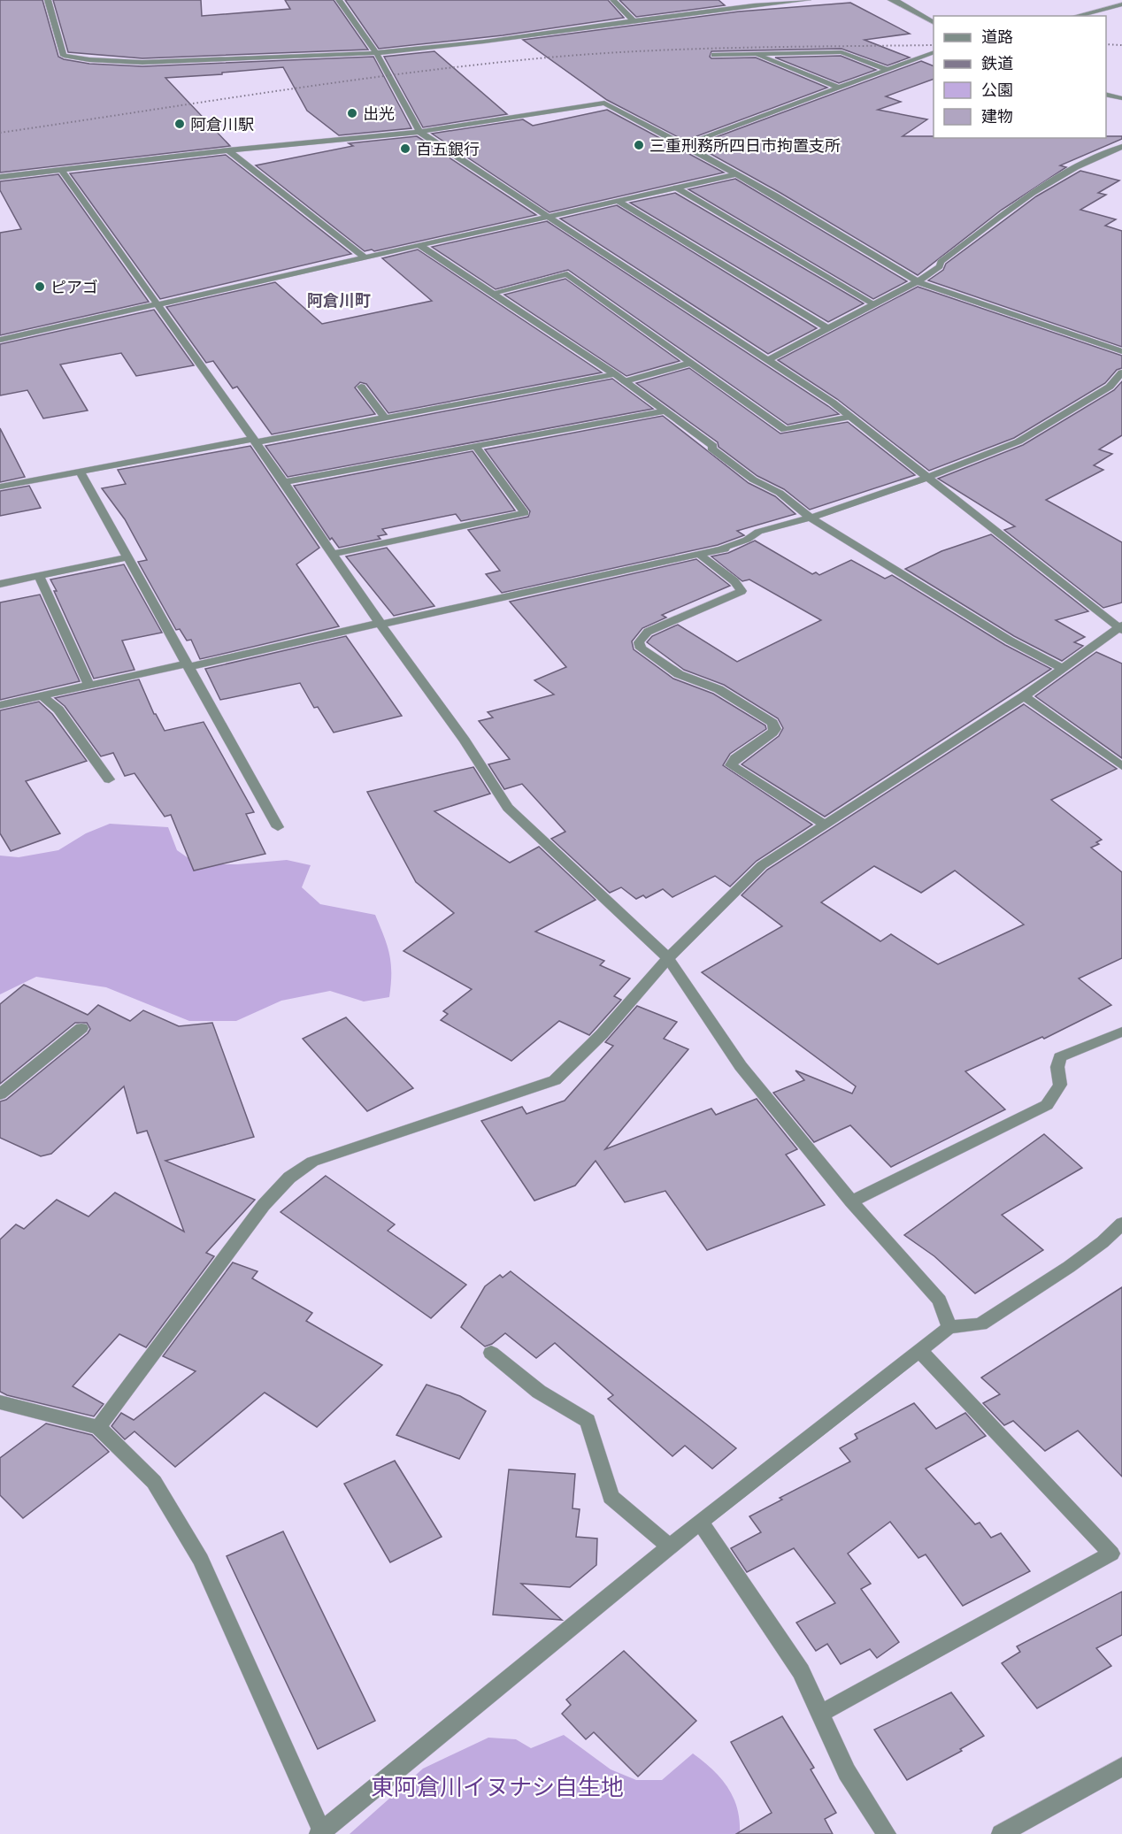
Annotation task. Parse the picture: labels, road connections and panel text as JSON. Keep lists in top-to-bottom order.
{
  "districts": ["阿倉川町"],
  "parks": ["東阿倉川イヌナシ自生地"],
  "places": [
    "出光",
    "阿倉川駅",
    "三重刑務所四日市拘置支所",
    "百五銀行",
    "ピアゴ"
  ],
  "legend": [
    "道路",
    "鉄道",
    "公園",
    "建物"
  ]
}
